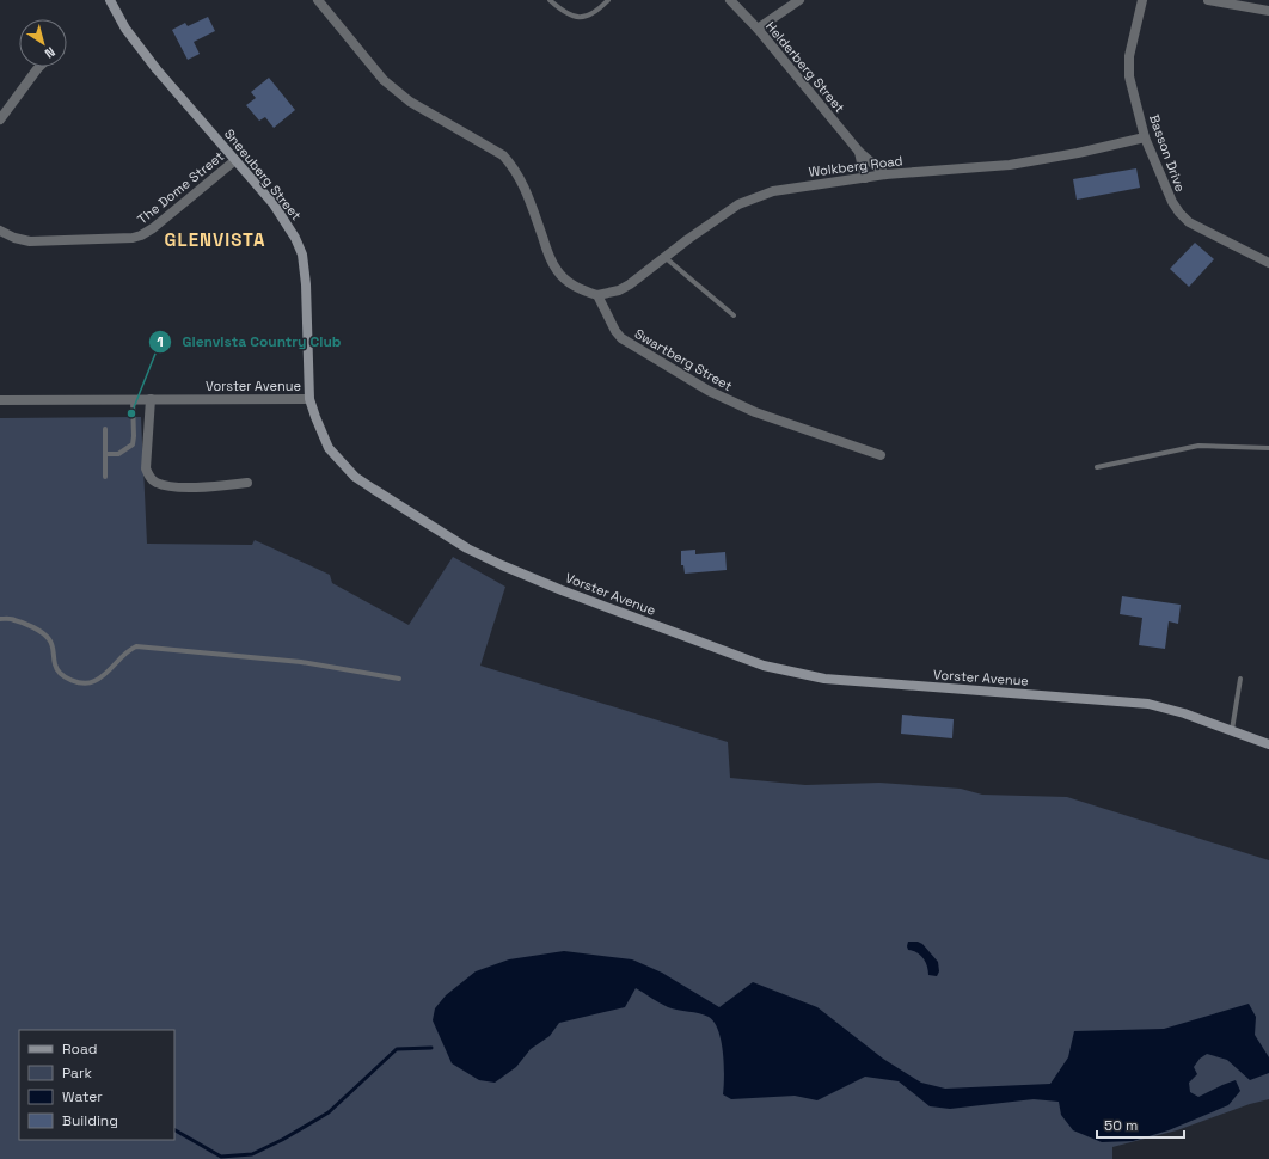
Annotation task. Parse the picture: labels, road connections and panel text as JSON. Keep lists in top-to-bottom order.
{
  "streets": {
    "main road": ["Sneeuberg Street", "Vorster Avenue"],
    "street": [
      "Helderberg Street",
      "Basson Drive",
      "Wolkberg Road",
      "The Dome Street",
      "Swartberg Street"
    ]
  },
  "crossings": [
    ["Helderberg Street", "Wolkberg Road"],
    ["Basson Drive", "Wolkberg Road"],
    ["Wolkberg Road", "Swartberg Street"],
    ["Sneeuberg Street", "The Dome Street"],
    ["Sneeuberg Street", "Vorster Avenue"]
  ],
  "districts": ["GLENVISTA"],
  "places": ["Glenvista Country Club"],
  "legend": [
    "Road",
    "Park",
    "Water",
    "Building"
  ],
  "scale_bar": "50 m",
  "north": "bottom right"
}
